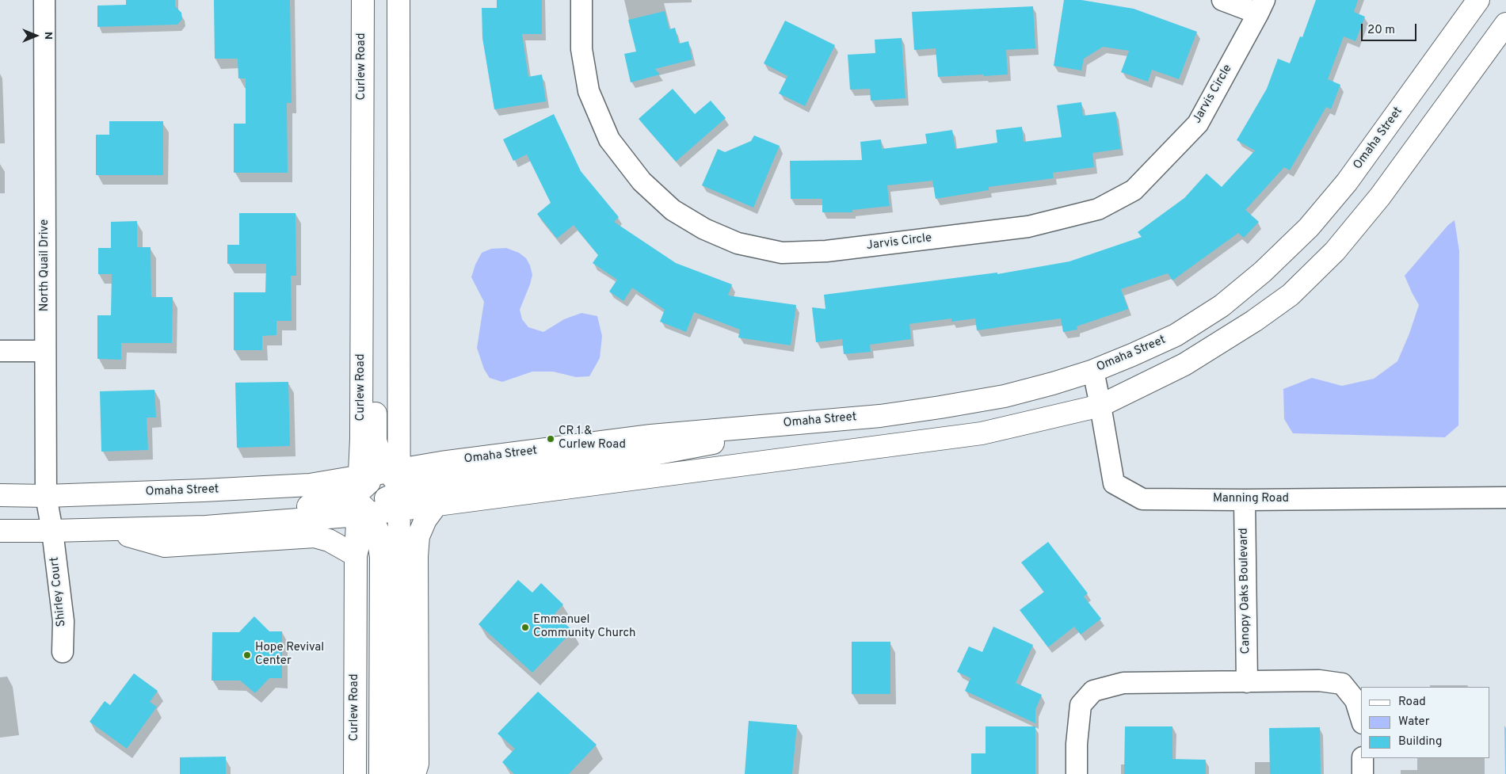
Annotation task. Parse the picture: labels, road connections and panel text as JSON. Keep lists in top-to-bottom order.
{
  "streets": {
    "main road": ["Curlew Road", "Omaha Street"],
    "street": [
      "Jarvis Circle",
      "North Quail Drive",
      "Manning Road",
      "Canopy Oaks Boulevard",
      "Shirley Court"
    ]
  },
  "crossings": [
    ["Curlew Road", "Omaha Street"],
    ["Omaha Street", "North Quail Drive"],
    ["Omaha Street", "Manning Road"],
    ["Omaha Street", "Shirley Court"],
    ["North Quail Drive", "Shirley Court"],
    ["Manning Road", "Canopy Oaks Boulevard"]
  ],
  "places": ["CR 1 & Curlew Road", "Emmanuel Community Church", "Hope Revival Center"],
  "legend": ["Road", "Water", "Building"],
  "scale_bar": "20 m",
  "north": "right"
}
